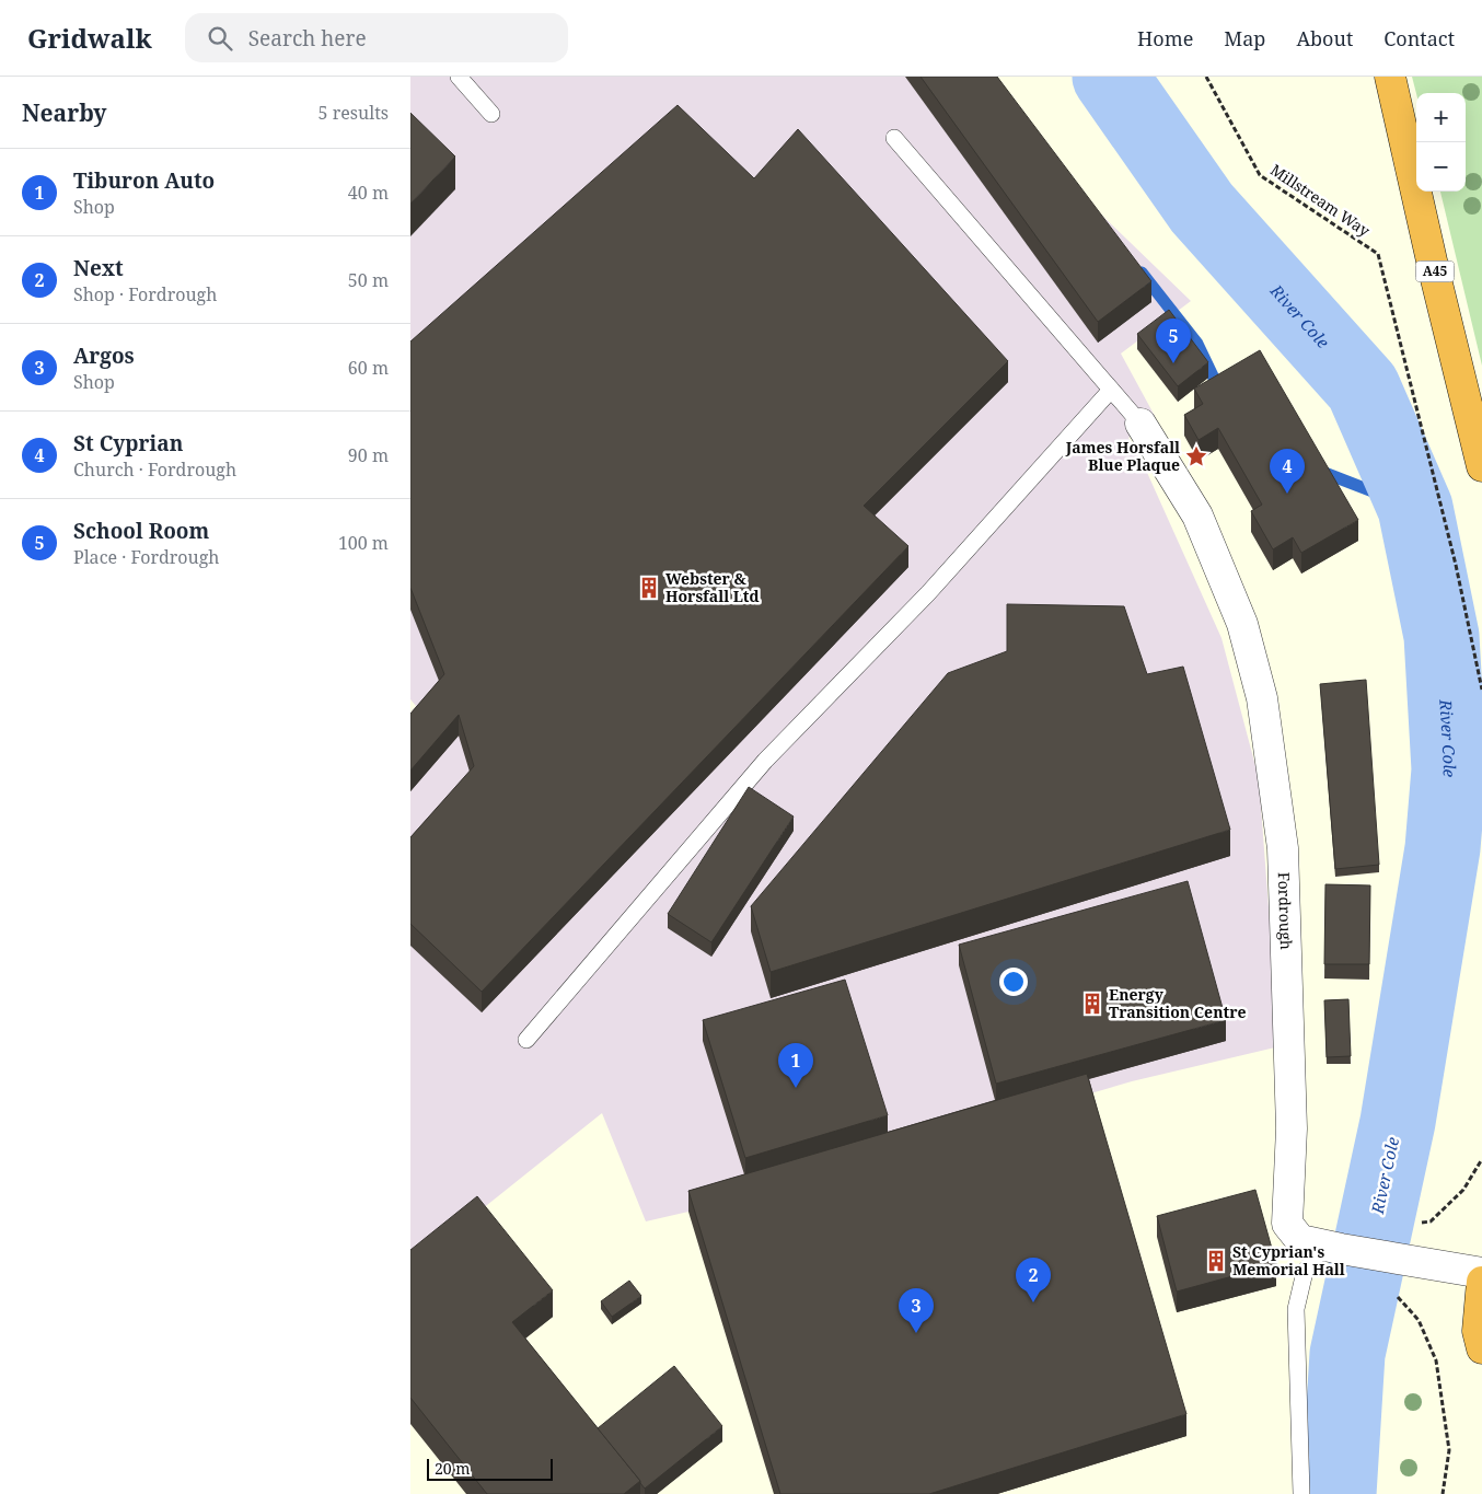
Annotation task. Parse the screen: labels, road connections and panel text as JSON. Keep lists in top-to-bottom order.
{
  "streets": {
    "highway": ["A45"],
    "street": ["Fordrough"],
    "path": ["Millstream Way"]
  },
  "water": ["River Cole"],
  "places": {
    "place": ["James Horsfall Blue Plaque"],
    "building": ["Webster & Horsfall Ltd", "Energy Transition Centre", "St Cyprian's Memorial Hall"]
  },
  "scale_bar": "20 m",
  "page": {
    "header": "Gridwalk",
    "search": "Search here",
    "nav": [
      "Home",
      "Map",
      "About",
      "Contact"
    ],
    "heading": ["Nearby", "5 results"],
    "map_buttons": ["+", "−"],
    "list": [
      {
        "mark": "1",
        "name": "Tiburon Auto",
        "note": "Shop",
        "value": "40 m"
      },
      {
        "mark": "2",
        "name": "Next",
        "note": "Shop · Fordrough",
        "value": "50 m"
      },
      {
        "mark": "3",
        "name": "Argos",
        "note": "Shop",
        "value": "60 m"
      },
      {
        "mark": "4",
        "name": "St Cyprian",
        "note": "Church · Fordrough",
        "value": "90 m"
      },
      {
        "mark": "5",
        "name": "School Room",
        "note": "Place · Fordrough",
        "value": "100 m"
      }
    ],
    "pins": [
      "5",
      "4",
      "1",
      "2",
      "3"
    ],
    "scale": "20 m"
  }
}
